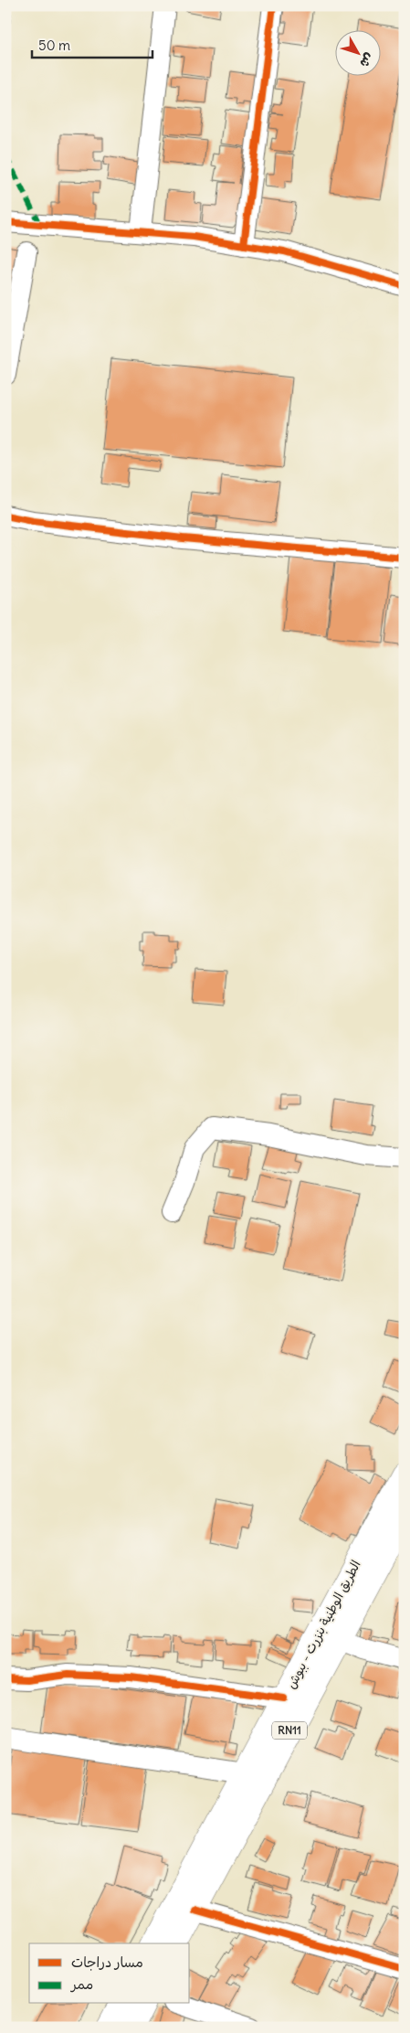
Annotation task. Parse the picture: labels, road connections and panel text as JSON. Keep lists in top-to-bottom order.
{
  "streets": {
    "main road": ["الطريق الوطنية بنزرت - ببوش", "RN11"]
  },
  "legend": ["مسار دراجات", "ممر"],
  "scale_bar": "50 m",
  "north": "bottom right"
}
